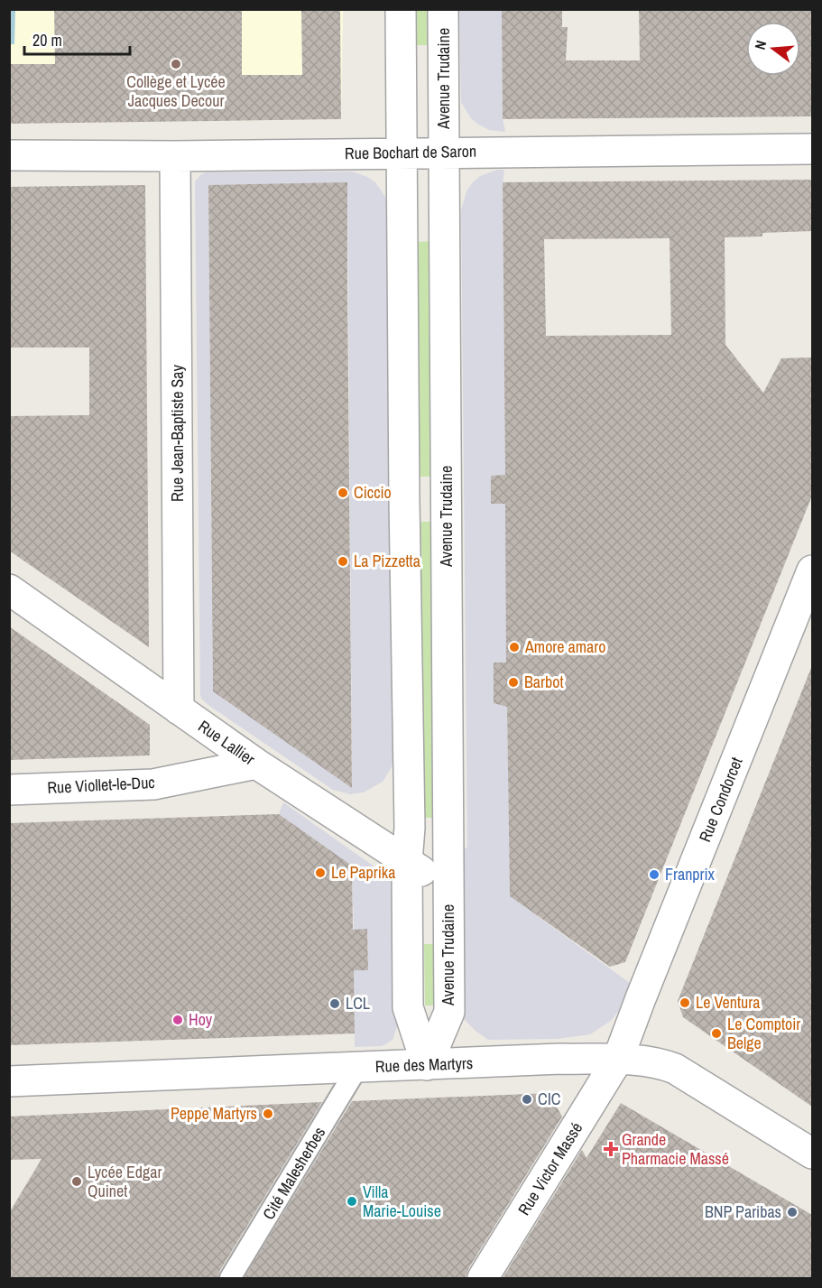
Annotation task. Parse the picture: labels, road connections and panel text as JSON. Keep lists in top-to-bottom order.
{
  "streets": {
    "street": [
      "Avenue Trudaine",
      "Rue Bochart de Saron",
      "Rue Jean-Baptiste Say",
      "Rue Lallier",
      "Rue Viollet-le-Duc",
      "Rue Condorcet",
      "Rue des Martyrs",
      "Rue Victor Massé"
    ],
    "lane": ["Cité Malesherbes"]
  },
  "crossings": [
    ["Avenue Trudaine", "Rue Bochart de Saron"],
    ["Avenue Trudaine", "Rue Lallier"],
    ["Avenue Trudaine", "Rue des Martyrs"],
    ["Rue Bochart de Saron", "Rue Jean-Baptiste Say"],
    ["Rue Jean-Baptiste Say", "Rue Lallier"],
    ["Rue Lallier", "Rue Viollet-le-Duc"],
    ["Rue Condorcet", "Rue des Martyrs"],
    ["Rue Condorcet", "Rue Victor Massé"],
    ["Rue des Martyrs", "Rue Victor Massé"],
    ["Rue des Martyrs", "Cité Malesherbes"]
  ],
  "places": {
    "other": [
      "Collège et Lycée Jacques Decour",
      "Ciccio",
      "La Pizzetta",
      "Amore amaro",
      "Barbot",
      "Le Paprika",
      "Franprix",
      "Le Ventura",
      "LCL",
      "Hoy",
      "Le Comptoir Belge",
      "CIC",
      "Peppe Martyrs",
      "Lycée Edgar Quinet",
      "Villa Marie-Louise",
      "BNP Paribas"
    ],
    "health": ["Grande Pharmacie Massé"]
  },
  "scale_bar": "20 m",
  "north": "left"
}
